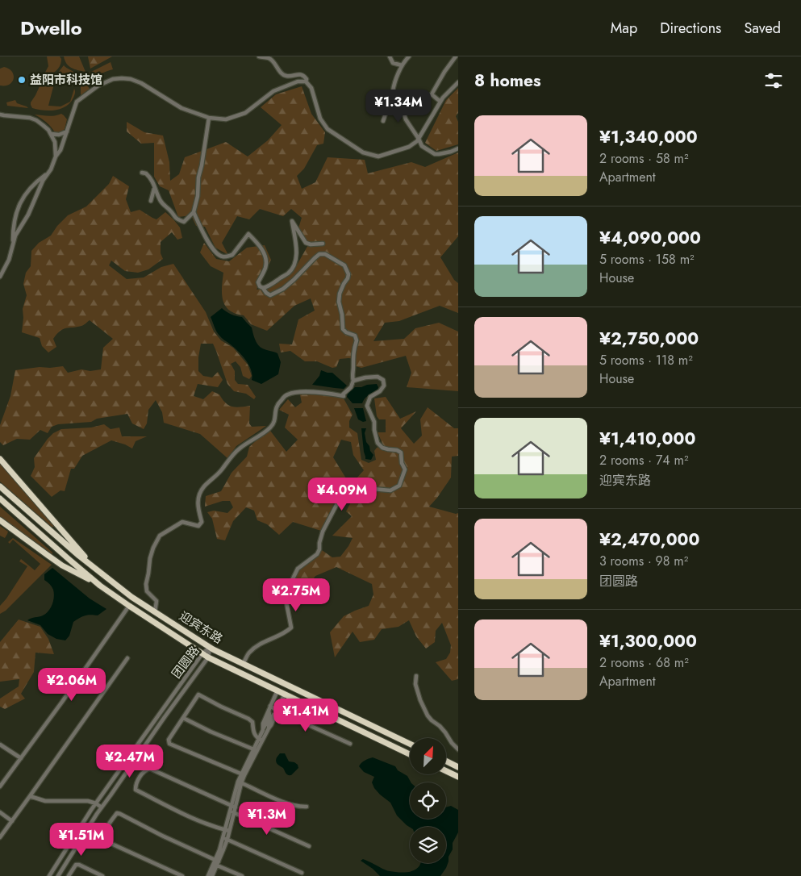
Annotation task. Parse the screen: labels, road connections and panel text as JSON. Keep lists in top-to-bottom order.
{
  "streets": {
    "highway": ["迎宾东路"],
    "street": ["团圆路"]
  },
  "crossings": [
    ["迎宾东路", "团圆路"]
  ],
  "places": ["益阳市科技馆"],
  "north": "top right",
  "page": {
    "header": "Dwello",
    "nav": ["Map", "Directions", "Saved"],
    "heading": "8 homes",
    "price": [
      "¥1.34M",
      "¥4.09M",
      "¥2.75M",
      "¥2.06M",
      "¥1.41M",
      "¥2.47M",
      "¥1.3M",
      "¥1.51M"
    ],
    "list": [
      {
        "name": "¥1,340,000",
        "note": "2 rooms · 58 m² · Apartment"
      },
      {
        "name": "¥4,090,000",
        "note": "5 rooms · 158 m² · House"
      },
      {
        "name": "¥2,750,000",
        "note": "5 rooms · 118 m² · House"
      },
      {
        "name": "¥1,410,000",
        "note": "2 rooms · 74 m² · 迎宾东路"
      },
      {
        "name": "¥2,470,000",
        "note": "3 rooms · 98 m² · 团圆路"
      },
      {
        "name": "¥1,300,000",
        "note": "2 rooms · 68 m² · Apartment"
      }
    ]
  }
}
